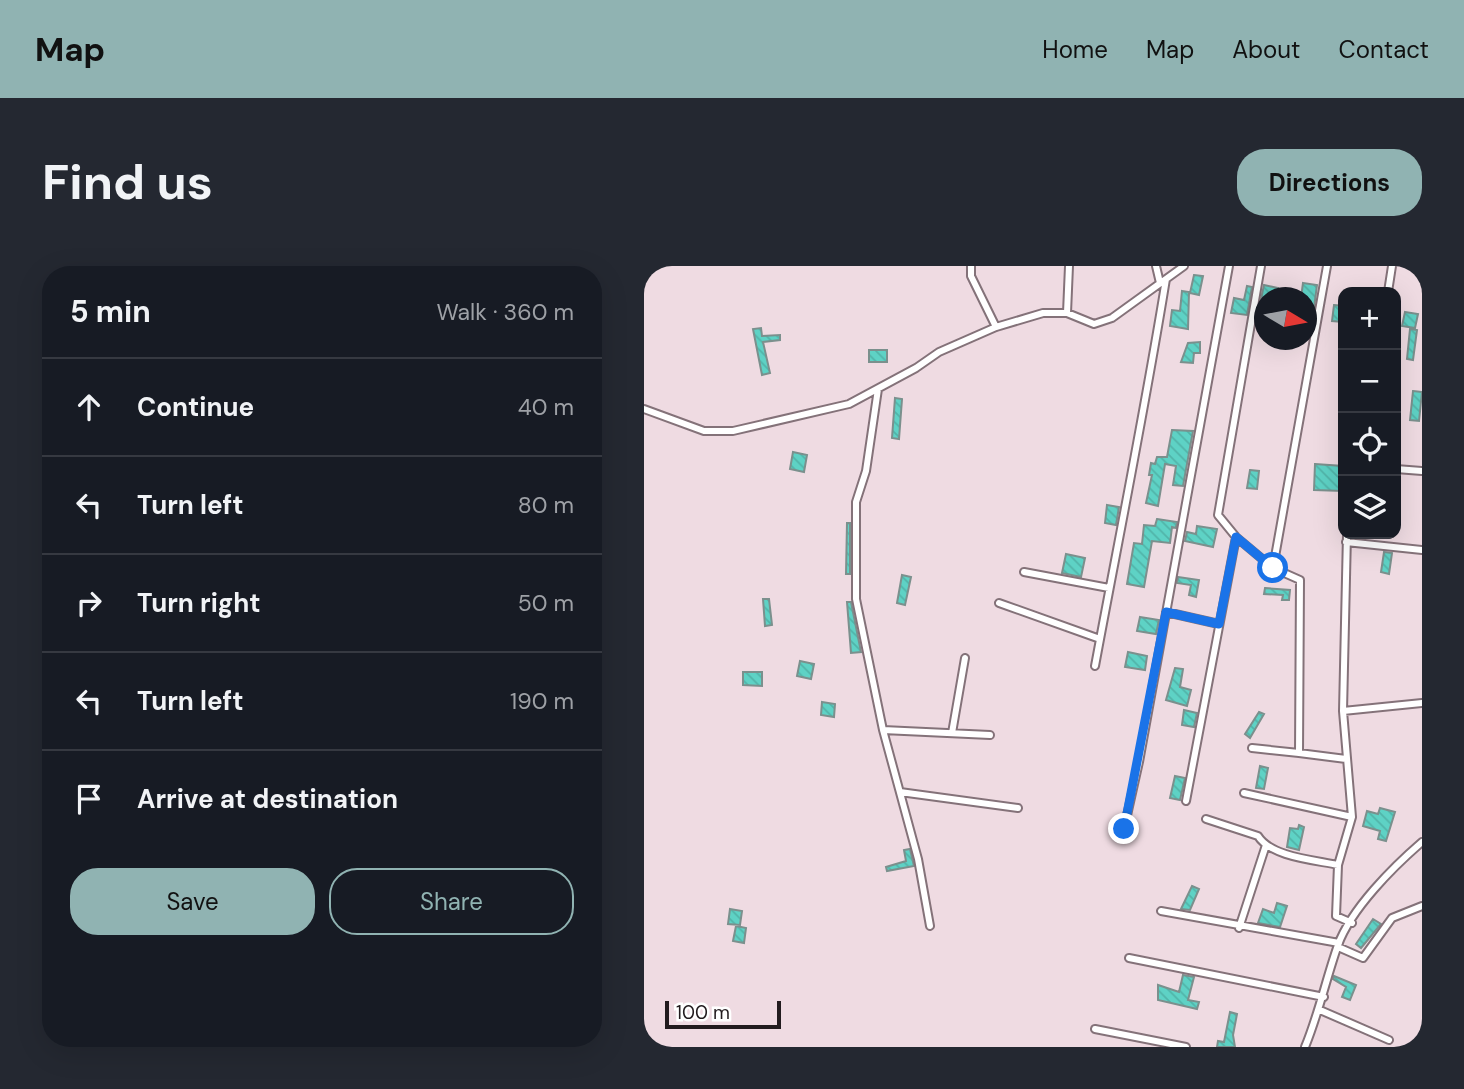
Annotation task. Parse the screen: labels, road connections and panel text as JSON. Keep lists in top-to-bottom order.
{
  "scale_bar": "100 m",
  "north": "right",
  "page": {
    "header": "Map",
    "nav": [
      "Home",
      "Map",
      "About",
      "Contact"
    ],
    "buttons": [
      "Directions",
      ["Save", "Share"]
    ],
    "title": "Find us",
    "heading": ["5 min", "Walk · 360 m"],
    "map_buttons": ["+", "−"],
    "list": [
      ["Continue", "40 m"],
      ["Turn left", "80 m"],
      ["Turn right", "50 m"],
      ["Turn left", "190 m"],
      "Arrive at destination"
    ],
    "scale": "100 m"
  }
}
